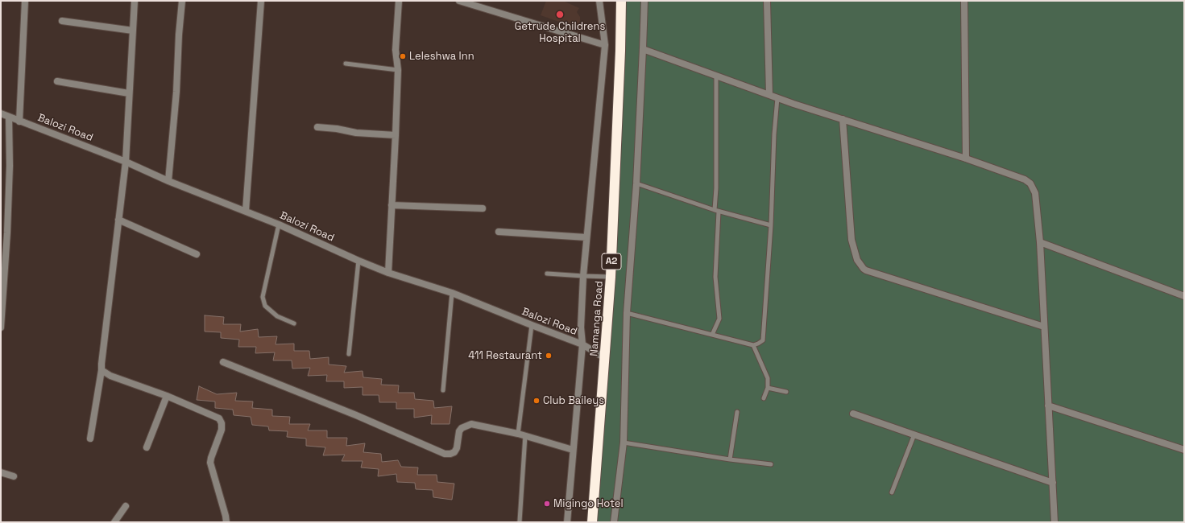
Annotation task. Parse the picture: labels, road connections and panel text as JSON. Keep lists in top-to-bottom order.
{
  "streets": {
    "highway": ["A2", "Namanga Road"],
    "street": ["Balozi Road"]
  },
  "crossings": [
    ["Balozi Road", "Namanga Road"]
  ],
  "places": [
    "Getrude Childrens Hospital",
    "Leleshwa Inn",
    "411 Restaurant",
    "Club Baileys",
    "Migingo Hotel"
  ]
}
